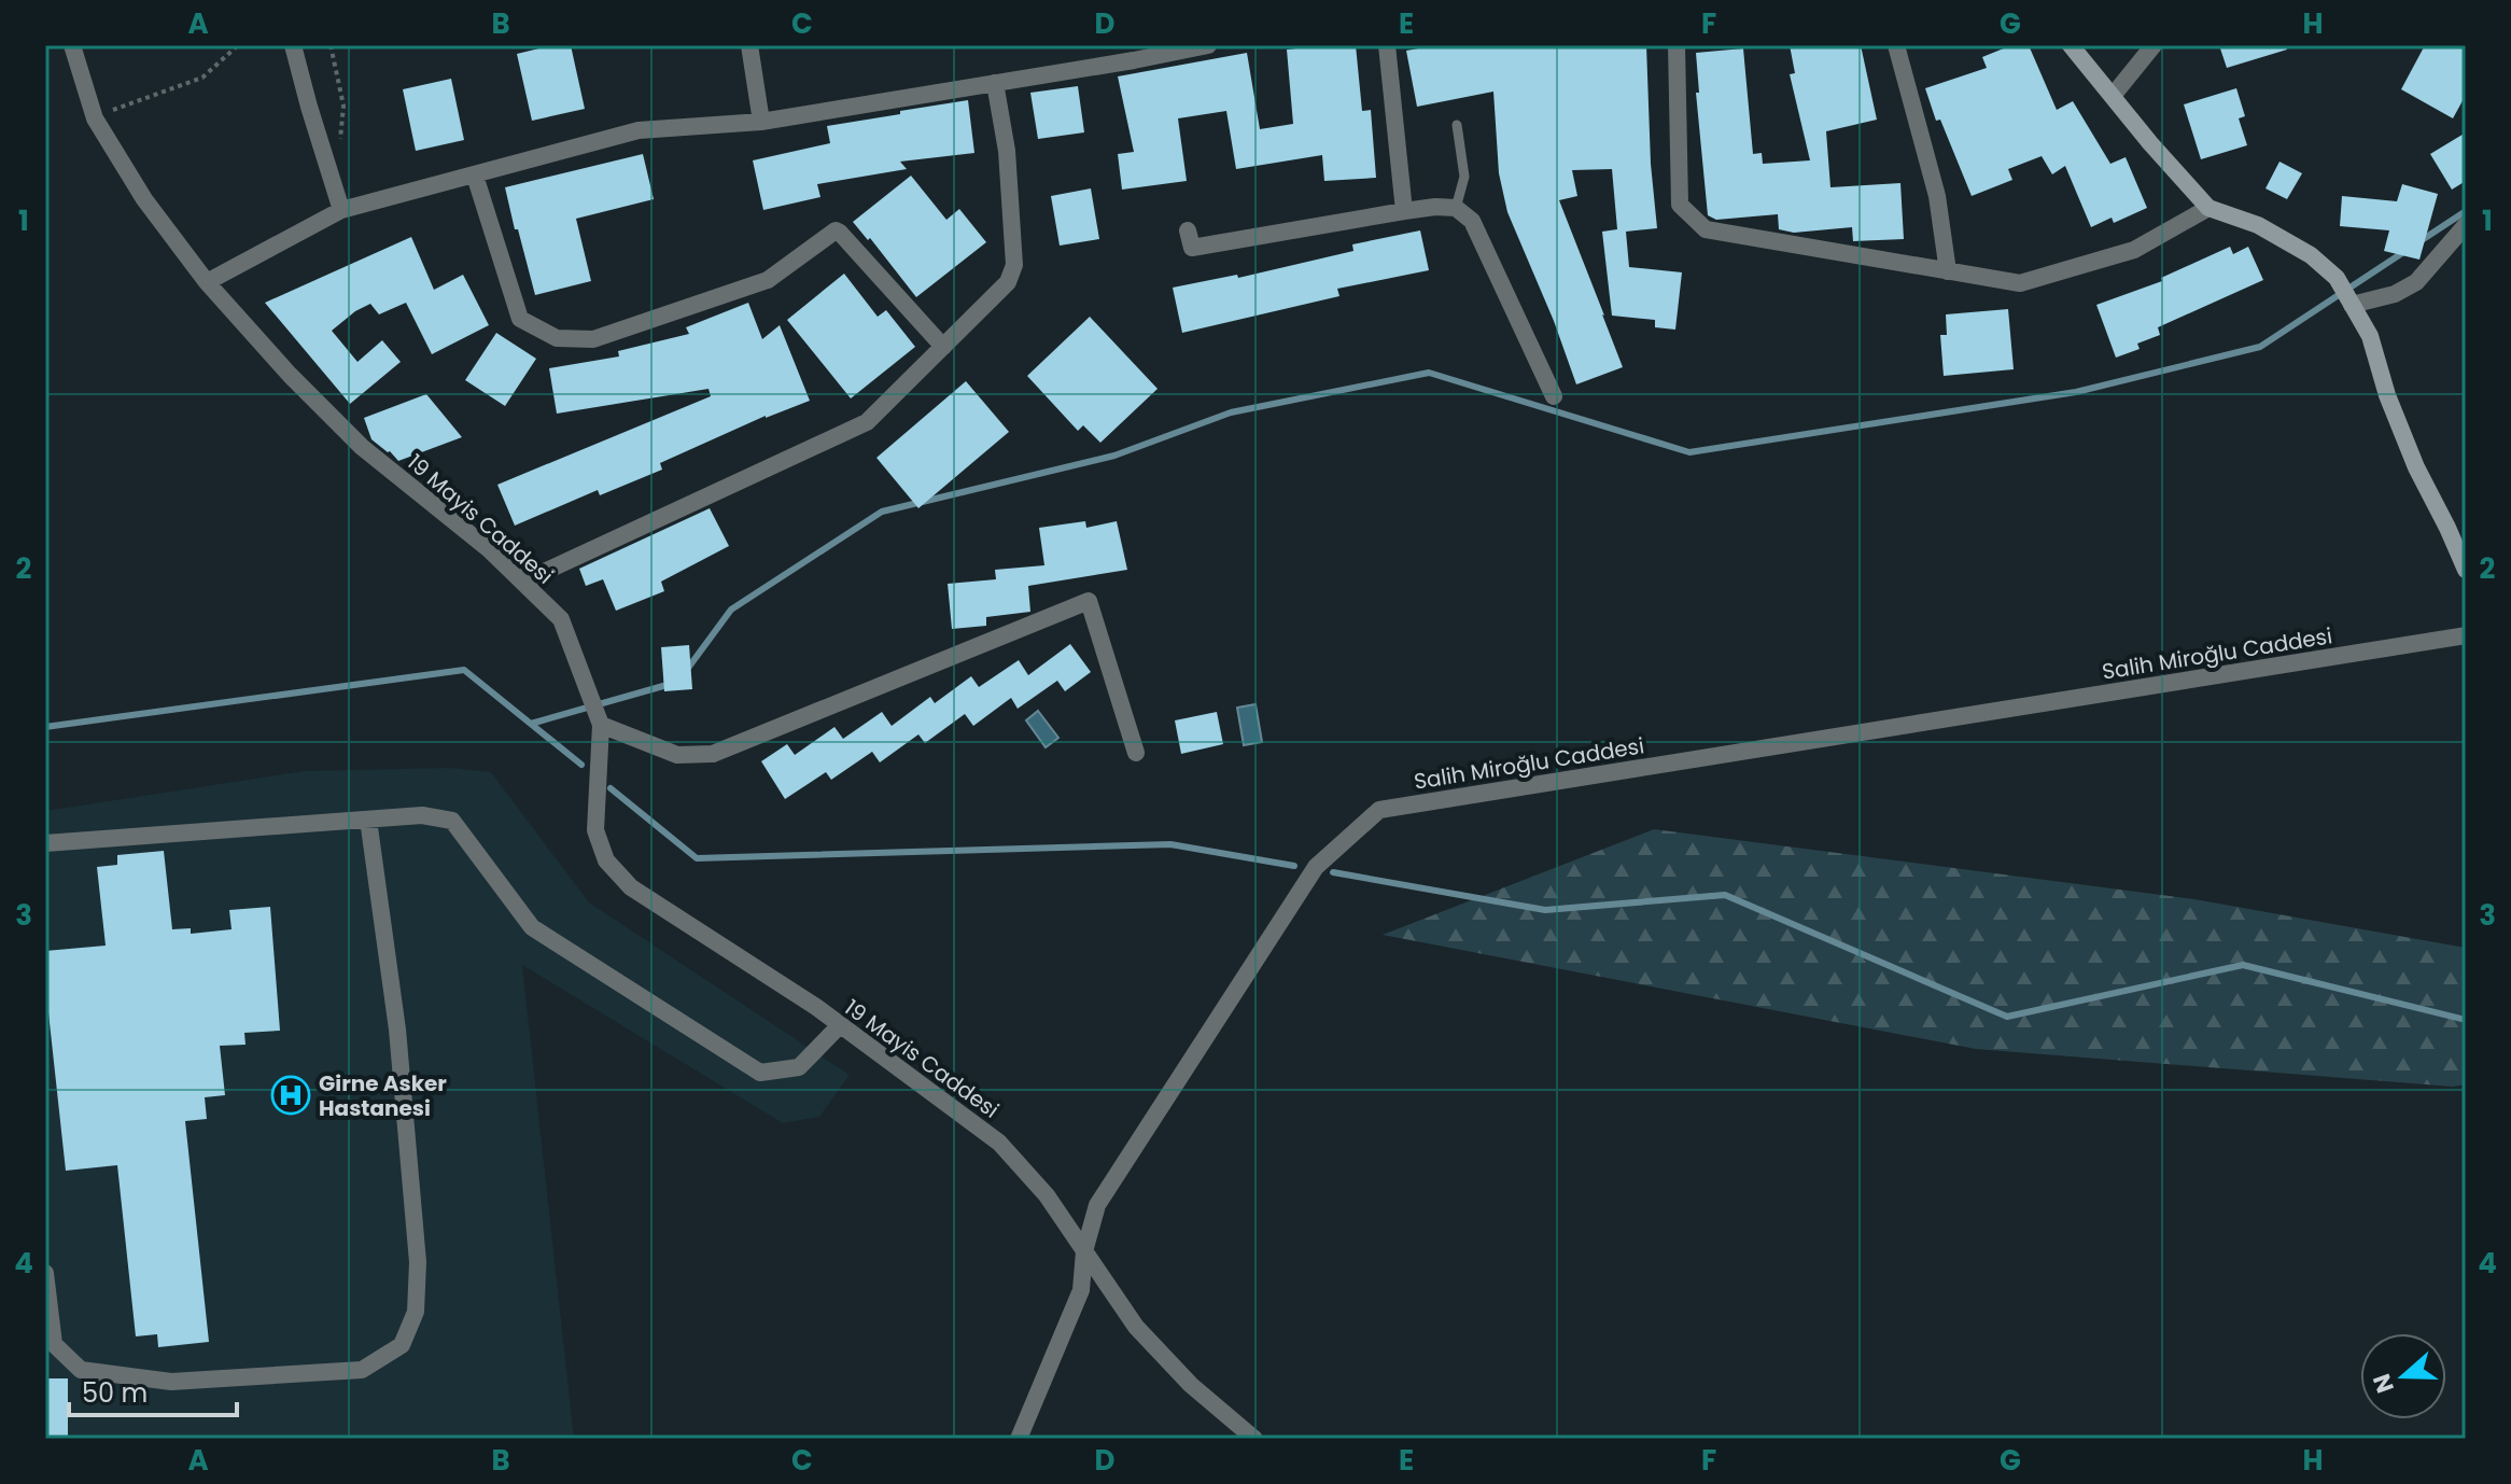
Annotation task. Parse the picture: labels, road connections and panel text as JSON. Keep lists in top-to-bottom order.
{
  "streets": {
    "street": ["19 Mayis Caddesi", "Salih Miroğlu Caddesi"]
  },
  "crossings": [
    ["19 Mayis Caddesi", "Salih Miroğlu Caddesi"]
  ],
  "places": {
    "hospital": ["Girne Asker Hastanesi"]
  },
  "scale_bar": "50 m",
  "north": "left",
  "grid": {
    "columns": [
      "A",
      "B",
      "C",
      "D",
      "E",
      "F",
      "G",
      "H"
    ],
    "rows": [
      "1",
      "2",
      "3",
      "4"
    ]
  }
}
